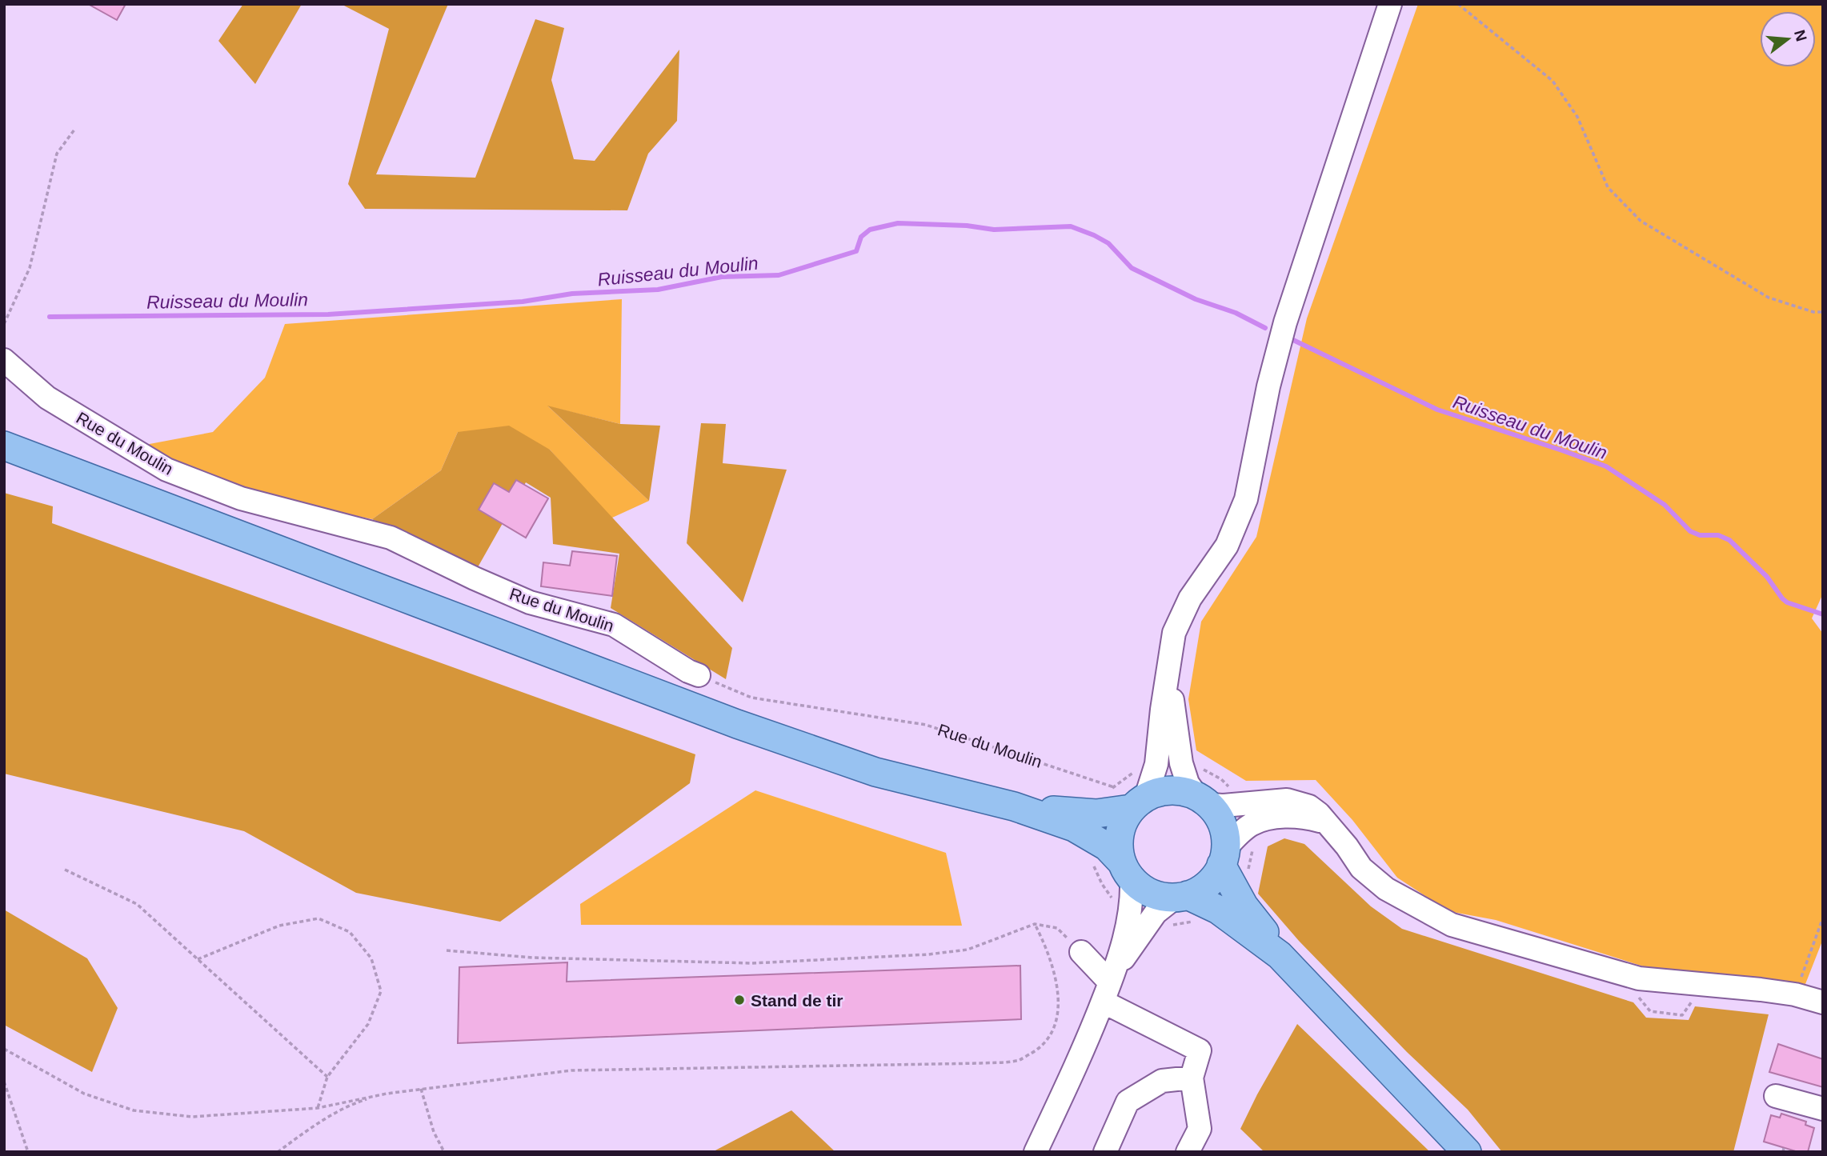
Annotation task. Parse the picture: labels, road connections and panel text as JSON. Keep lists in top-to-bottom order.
{
  "streets": {
    "street": ["Rue du Moulin"]
  },
  "water": ["Ruisseau du Moulin"],
  "places": ["Stand de tir"],
  "north": "right"
}
